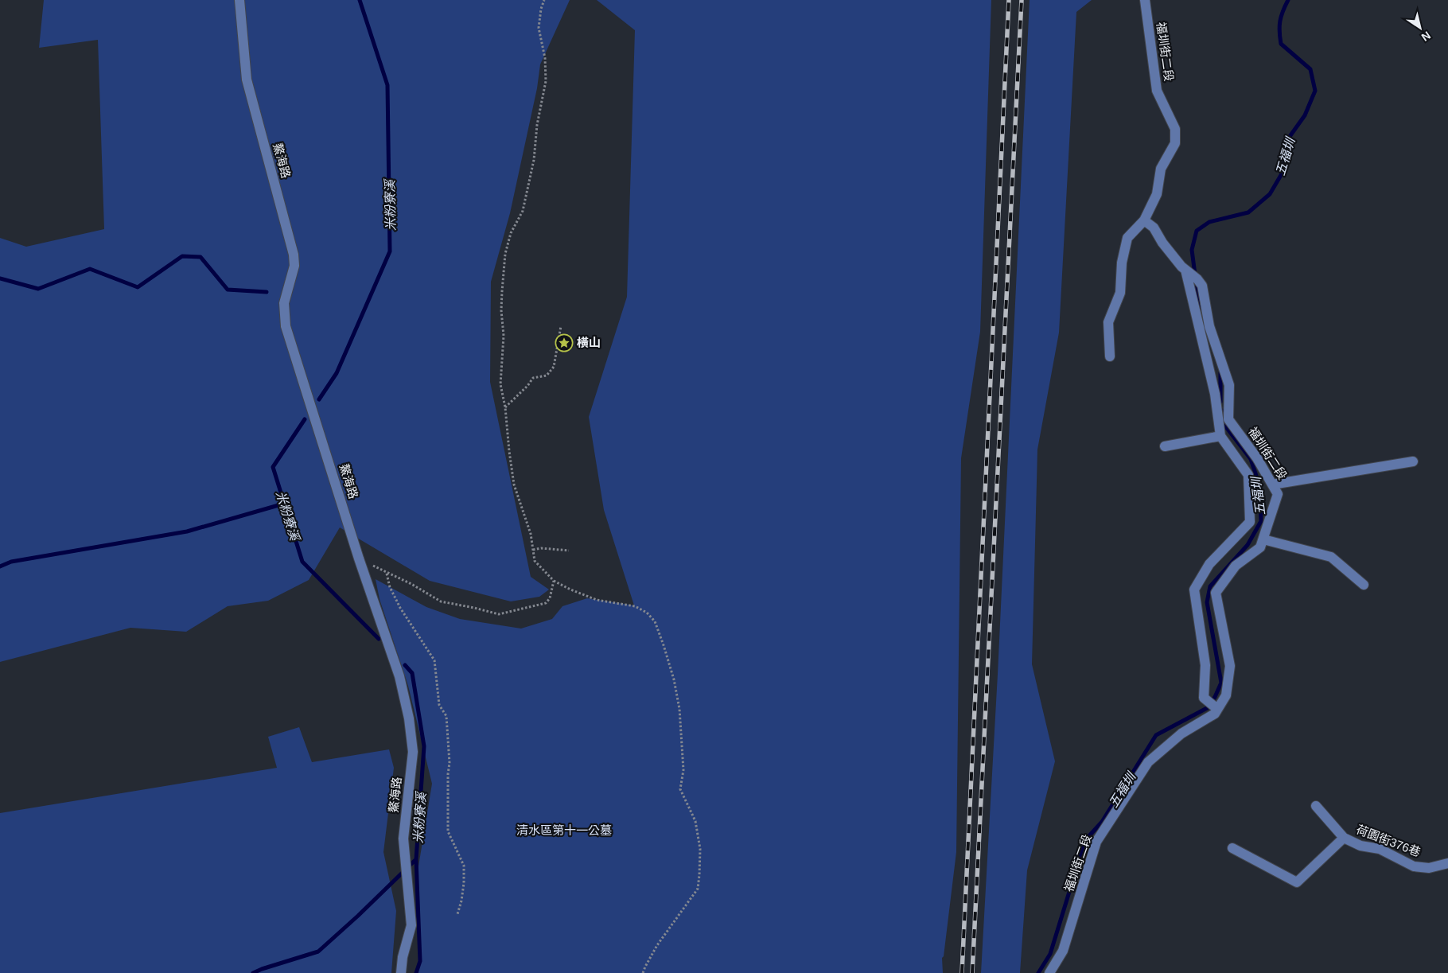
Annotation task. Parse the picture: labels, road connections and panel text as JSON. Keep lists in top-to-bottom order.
{
  "streets": {
    "lane": ["福圳街二段", "鰲海路", "荷園街376巷"]
  },
  "water": ["五福圳", "米粉寮溪"],
  "parks": ["清水區第十一公墓"],
  "places": {
    "place": ["橫山"]
  },
  "north": "bottom right"
}
